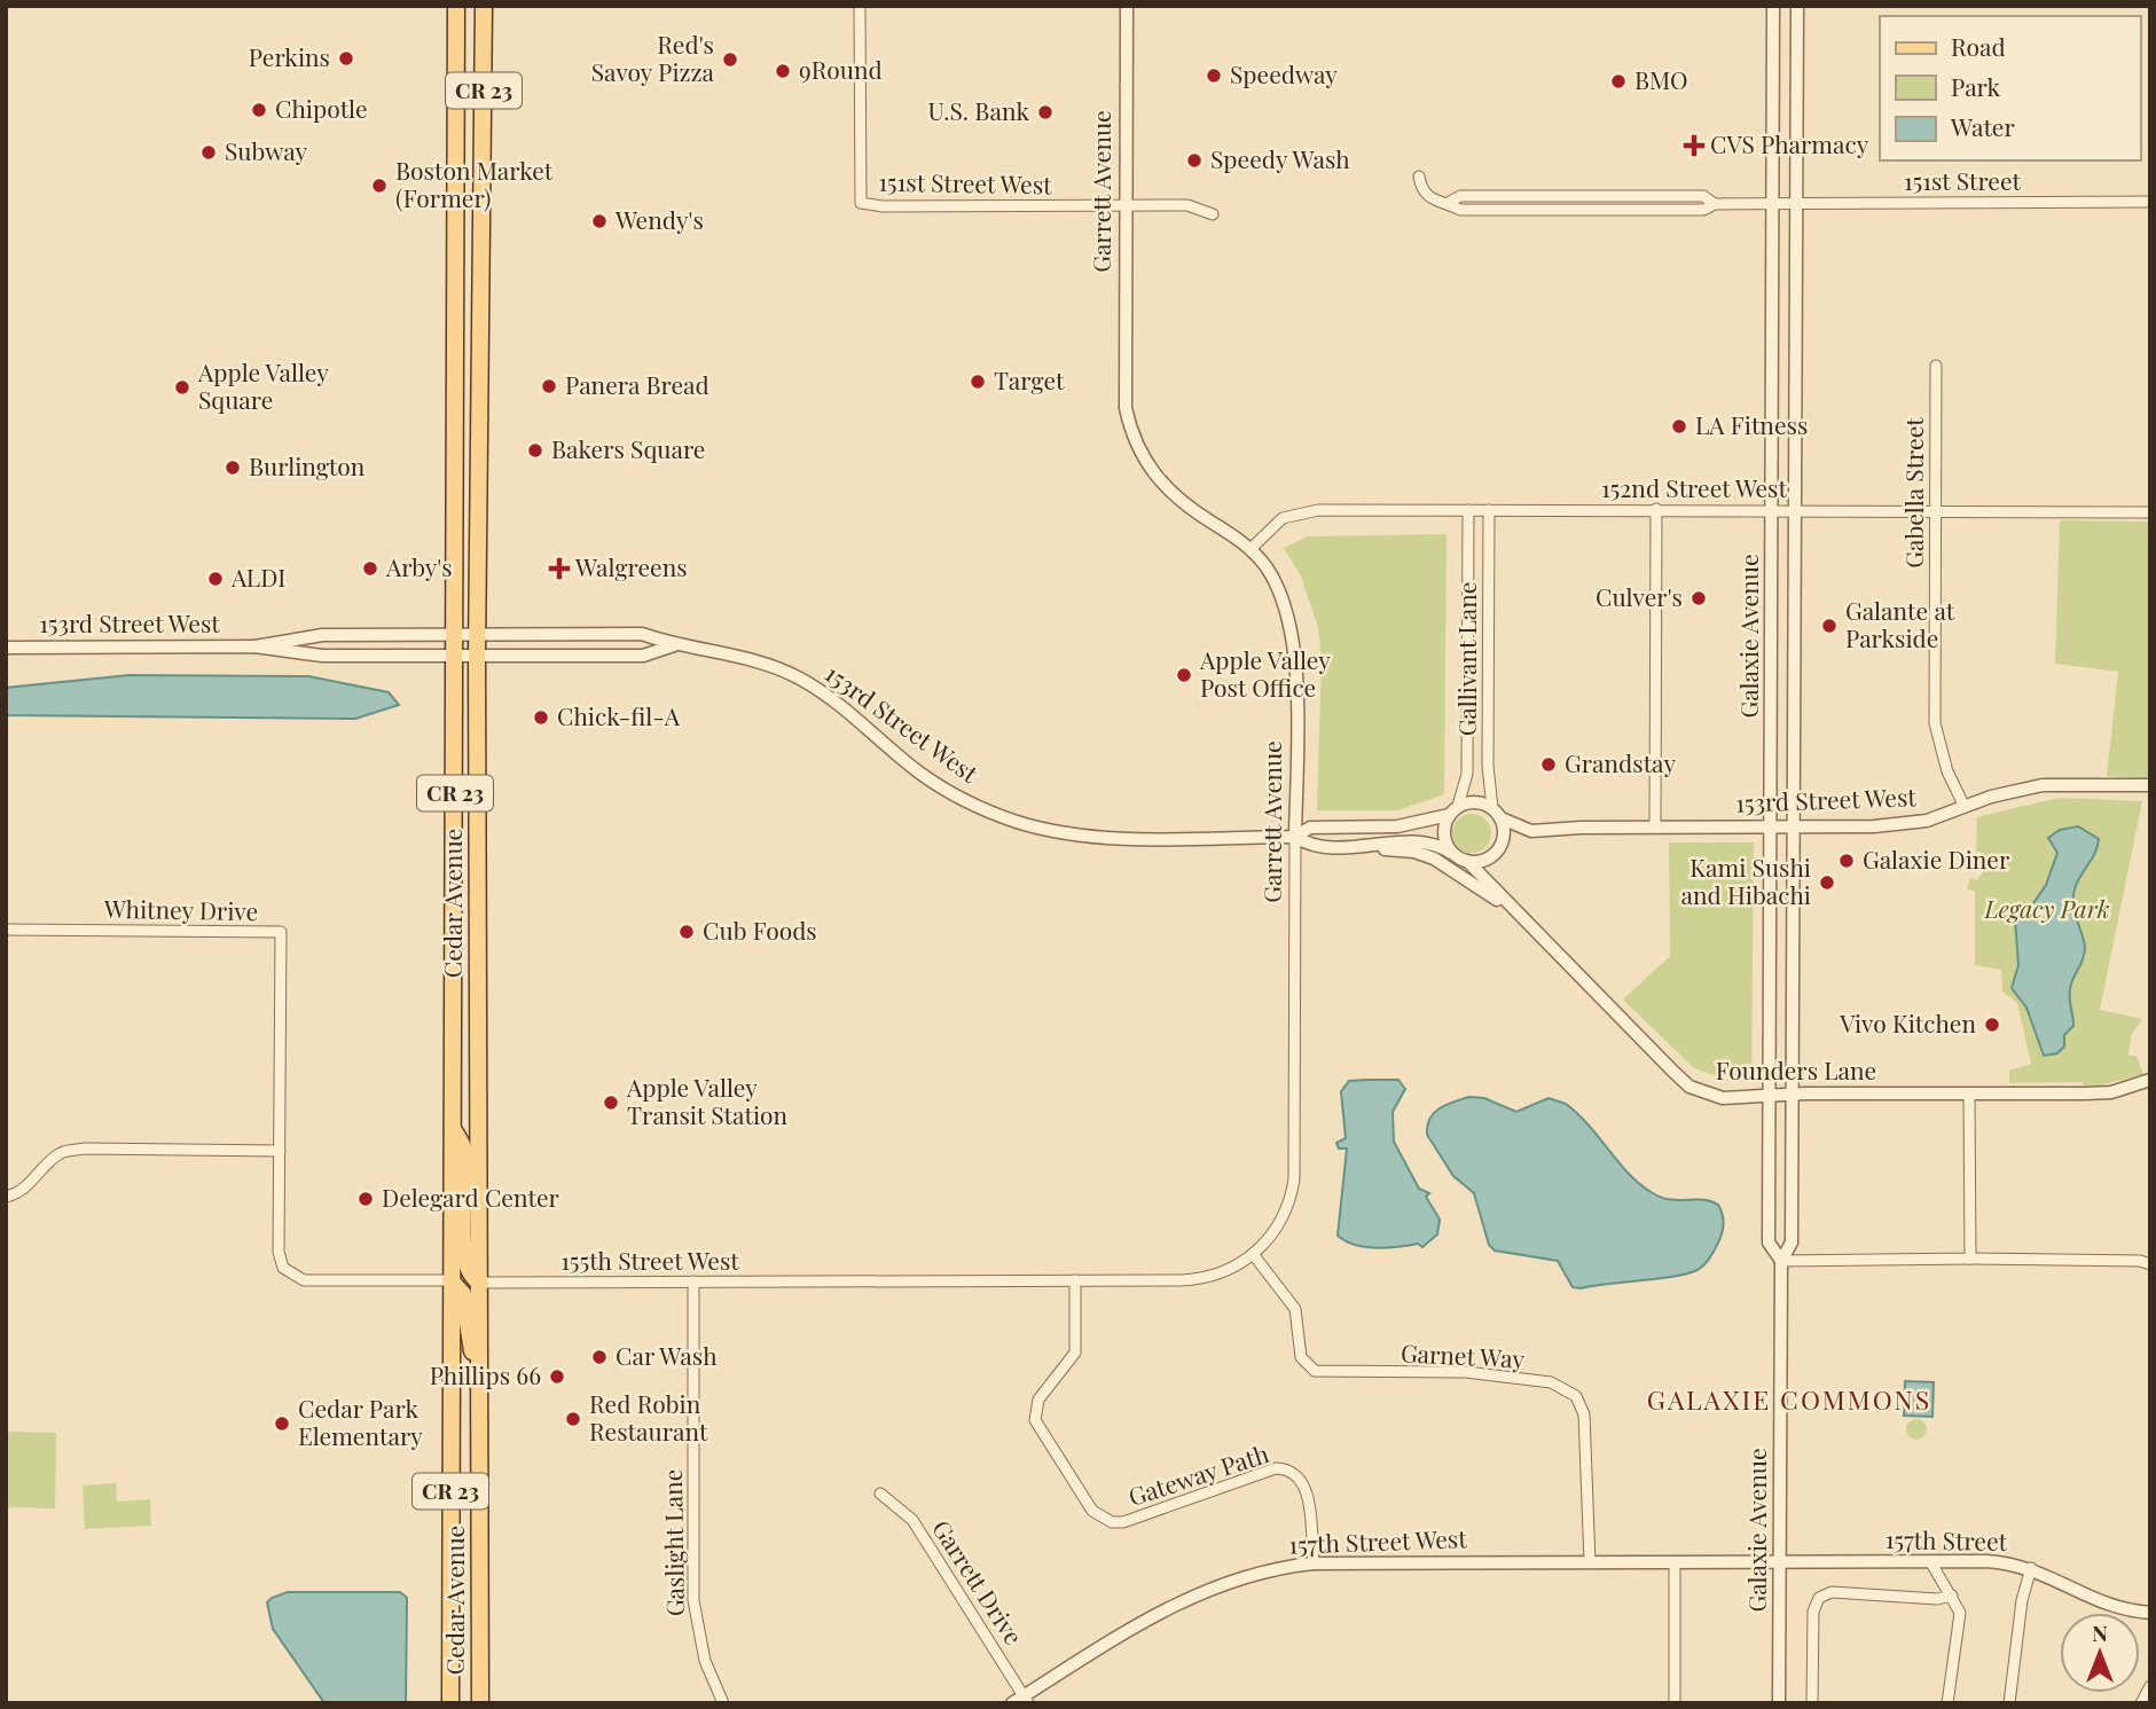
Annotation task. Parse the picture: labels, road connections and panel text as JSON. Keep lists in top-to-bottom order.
{
  "streets": {
    "main road": ["CR 23", "Cedar Avenue"],
    "street": [
      "151st Street",
      "151st Street West",
      "Garrett Avenue",
      "152nd Street West",
      "Gabella Street",
      "153rd Street West",
      "Galaxie Avenue",
      "Gallivant Lane",
      "Whitney Drive",
      "Founders Lane",
      "155th Street West",
      "Garnet Way",
      "Gateway Path",
      "157th Street",
      "Gaslight Lane",
      "157th Street West",
      "Garrett Drive"
    ]
  },
  "crossings": [
    ["151st Street", "Galaxie Avenue"],
    ["151st Street West", "Garrett Avenue"],
    ["Garrett Avenue", "152nd Street West"],
    ["Garrett Avenue", "153rd Street West"],
    ["Garrett Avenue", "155th Street West"],
    ["Garrett Avenue", "Garnet Way"],
    ["Garrett Avenue", "Gateway Path"],
    ["152nd Street West", "Gabella Street"],
    ["152nd Street West", "Galaxie Avenue"],
    ["152nd Street West", "Gallivant Lane"],
    ["Gabella Street", "153rd Street West"],
    ["153rd Street West", "Galaxie Avenue"],
    ["153rd Street West", "Gallivant Lane"],
    ["153rd Street West", "Cedar Avenue"],
    ["153rd Street West", "Founders Lane"],
    ["Galaxie Avenue", "Founders Lane"],
    ["Galaxie Avenue", "157th Street"],
    ["Galaxie Avenue", "157th Street West"],
    ["Gallivant Lane", "Founders Lane"],
    ["Cedar Avenue", "Whitney Drive"],
    ["Cedar Avenue", "155th Street West"],
    ["155th Street West", "Gaslight Lane"],
    ["Garnet Way", "157th Street West"],
    ["Gateway Path", "157th Street West"],
    ["157th Street", "157th Street West"],
    ["157th Street West", "Garrett Drive"]
  ],
  "districts": ["GALAXIE COMMONS"],
  "parks": ["Legacy Park"],
  "places": {
    "other": [
      "Perkins",
      "Red's Savoy Pizza",
      "9Round",
      "Speedway",
      "BMO",
      "Chipotle",
      "U.S. Bank",
      "Subway",
      "Speedy Wash",
      "Boston Market (Former)",
      "Wendy's",
      "Target",
      "Panera Bread",
      "Apple Valley Square",
      "LA Fitness",
      "Bakers Square",
      "Burlington",
      "Arby's",
      "ALDI",
      "Culver's",
      "Galante at Parkside",
      "Apple Valley Post Office",
      "Chick-fil-A",
      "Grandstay",
      "Galaxie Diner",
      "Kami Sushi and Hibachi",
      "Cub Foods",
      "Vivo Kitchen",
      "Apple Valley Transit Station",
      "Delegard Center",
      "Car Wash",
      "Phillips 66",
      "Red Robin Restaurant",
      "Cedar Park Elementary"
    ],
    "health": ["CVS Pharmacy", "Walgreens"]
  },
  "legend": ["Road", "Park", "Water"],
  "north": "top"
}
